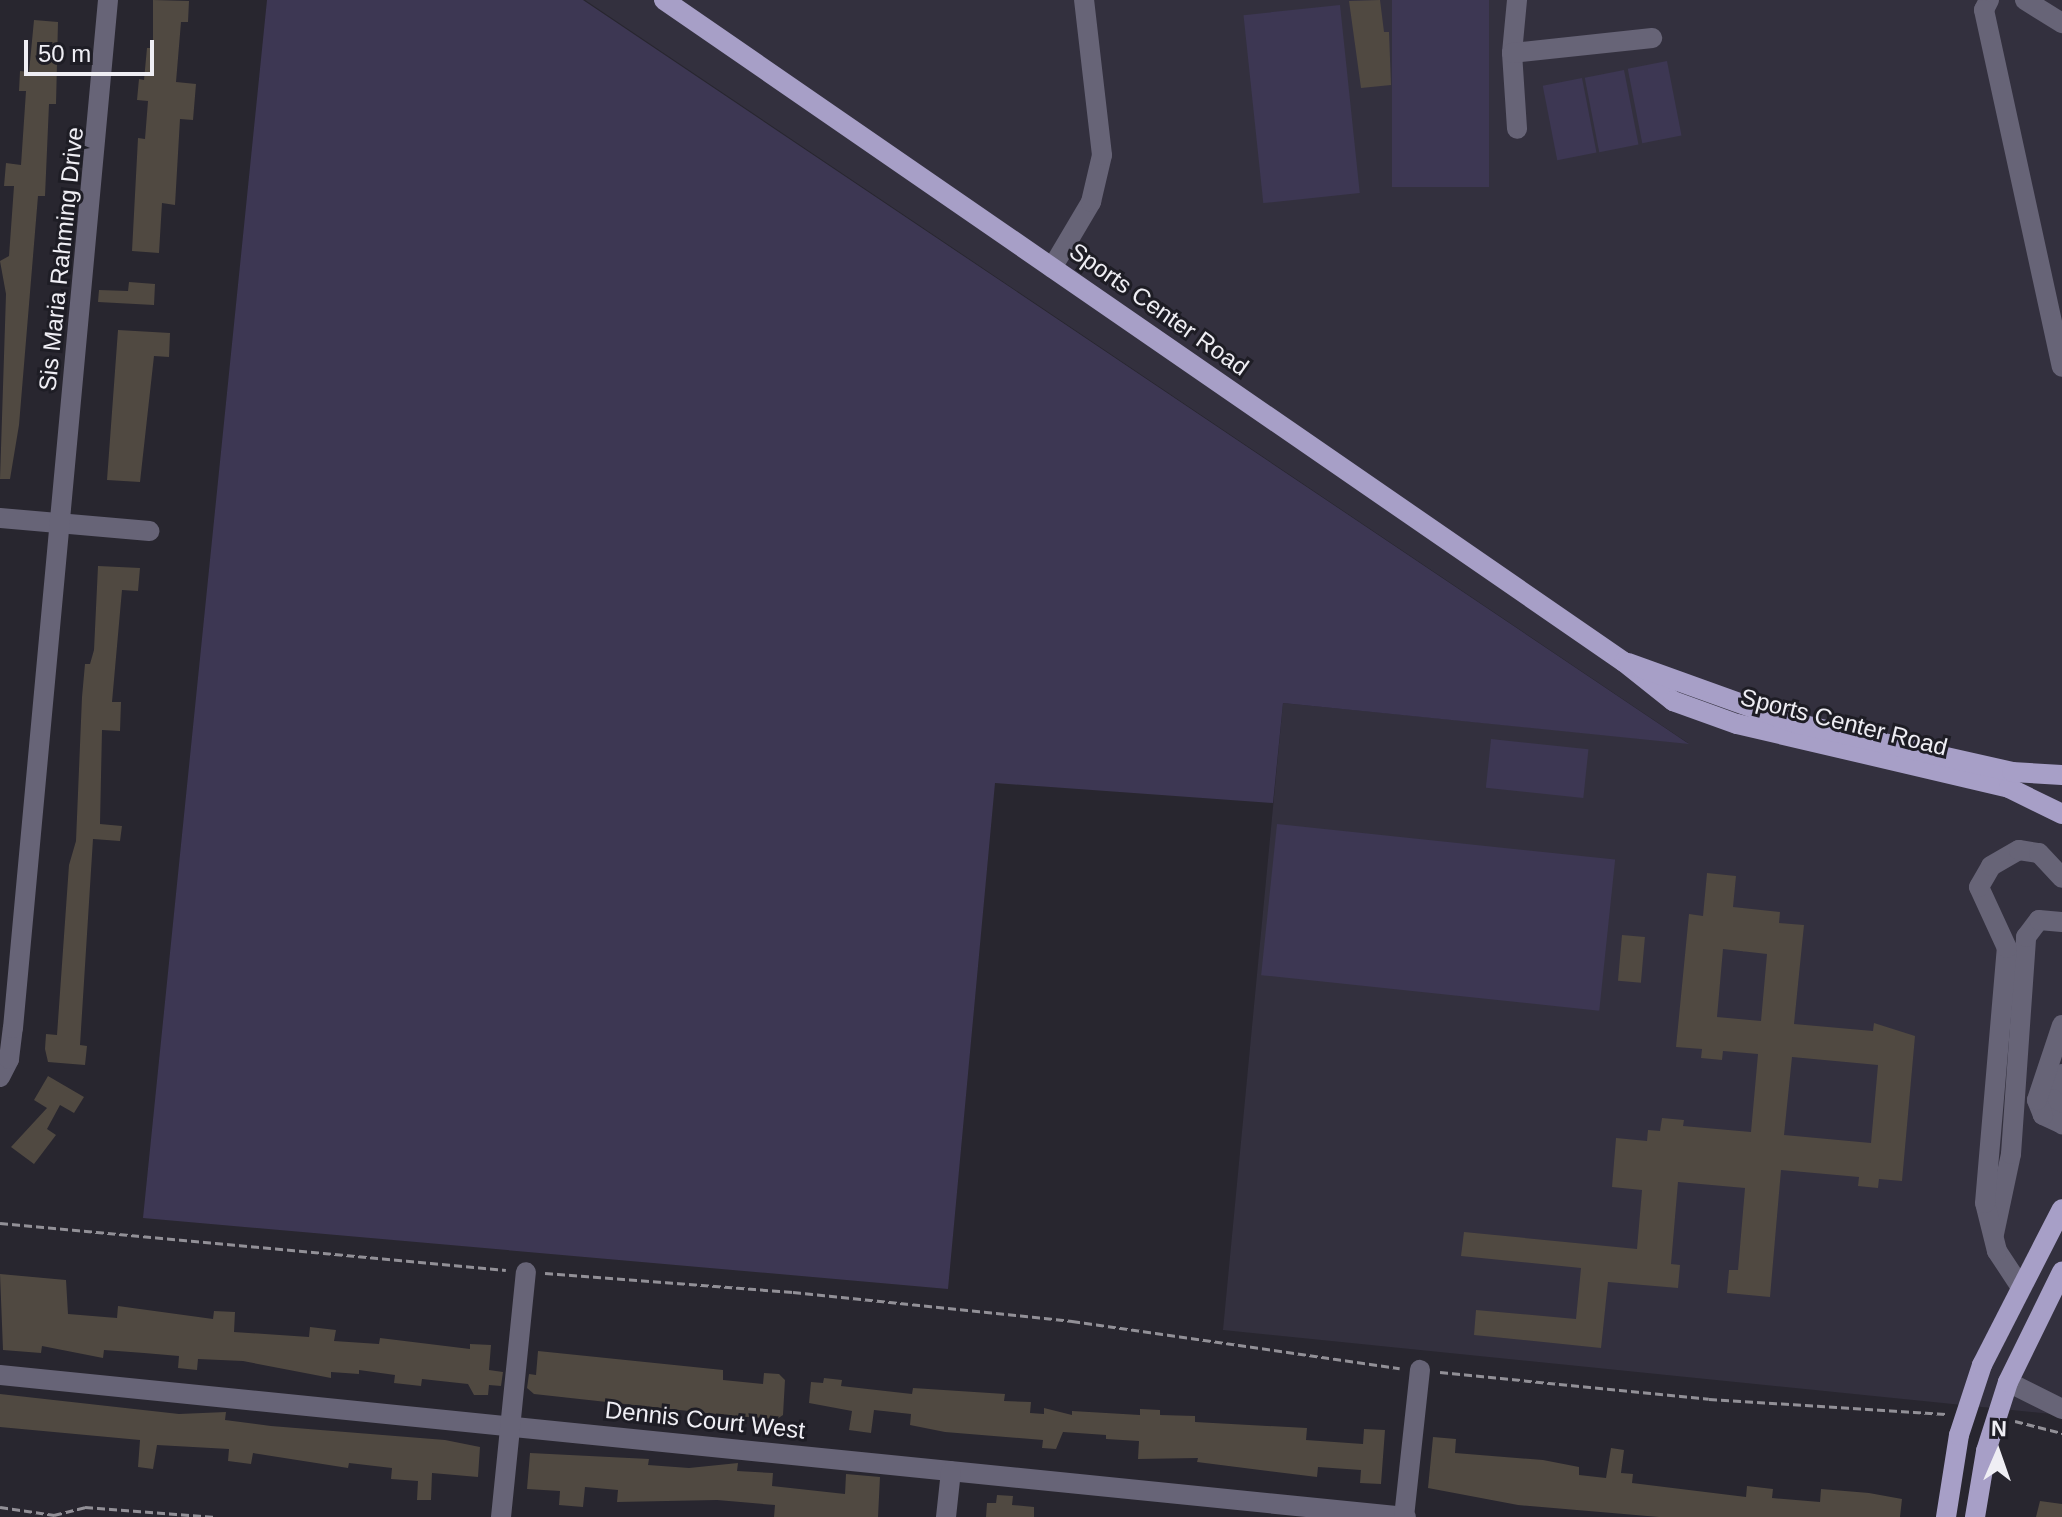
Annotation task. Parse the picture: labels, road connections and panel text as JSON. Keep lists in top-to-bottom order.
{
  "streets": {
    "main road": ["Sports Center Road"],
    "street": ["Sis Maria Rahming Drive", "Dennis Court West"]
  },
  "scale_bar": "50 m",
  "north": "top"
}
